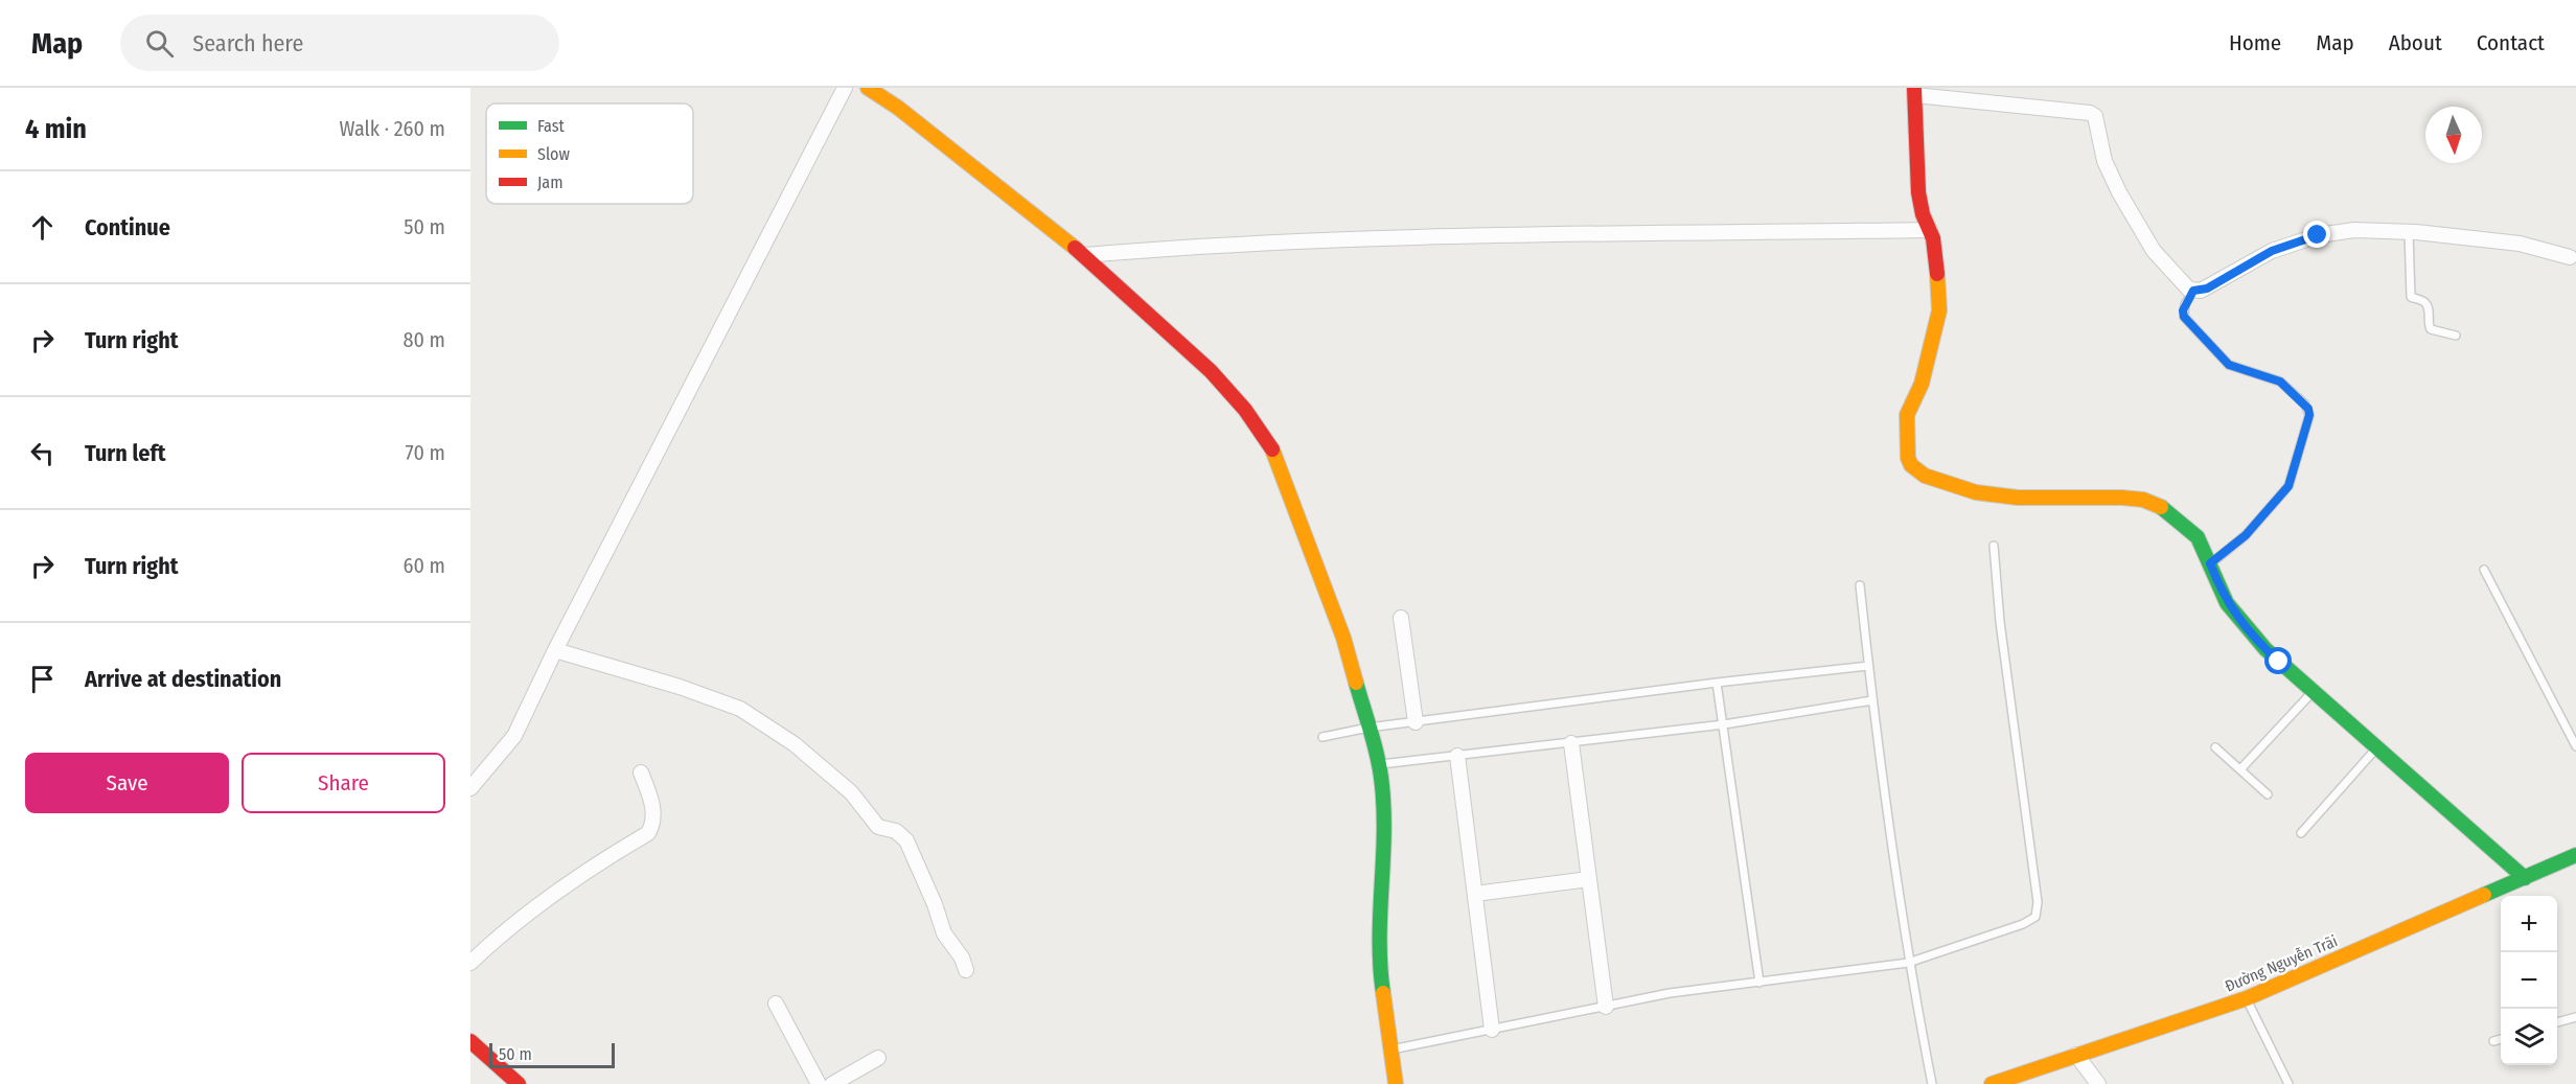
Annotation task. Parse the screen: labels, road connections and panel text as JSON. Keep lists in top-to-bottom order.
{
  "streets": {
    "main road": ["Đường Nguyễn Trãi"]
  },
  "legend": ["Fast", "Slow", "Jam"],
  "scale_bar": "50 m",
  "north": "bottom",
  "page": {
    "header": "Map",
    "search": "Search here",
    "nav": [
      "Home",
      "Map",
      "About",
      "Contact"
    ],
    "heading": ["4 min", "Walk · 260 m"],
    "list": [
      ["Continue", "50 m"],
      ["Turn right", "80 m"],
      ["Turn left", "70 m"],
      ["Turn right", "60 m"],
      "Arrive at destination"
    ],
    "buttons": ["Save", "Share"],
    "map_buttons": ["+", "−"],
    "scale": "50 m"
  }
}
